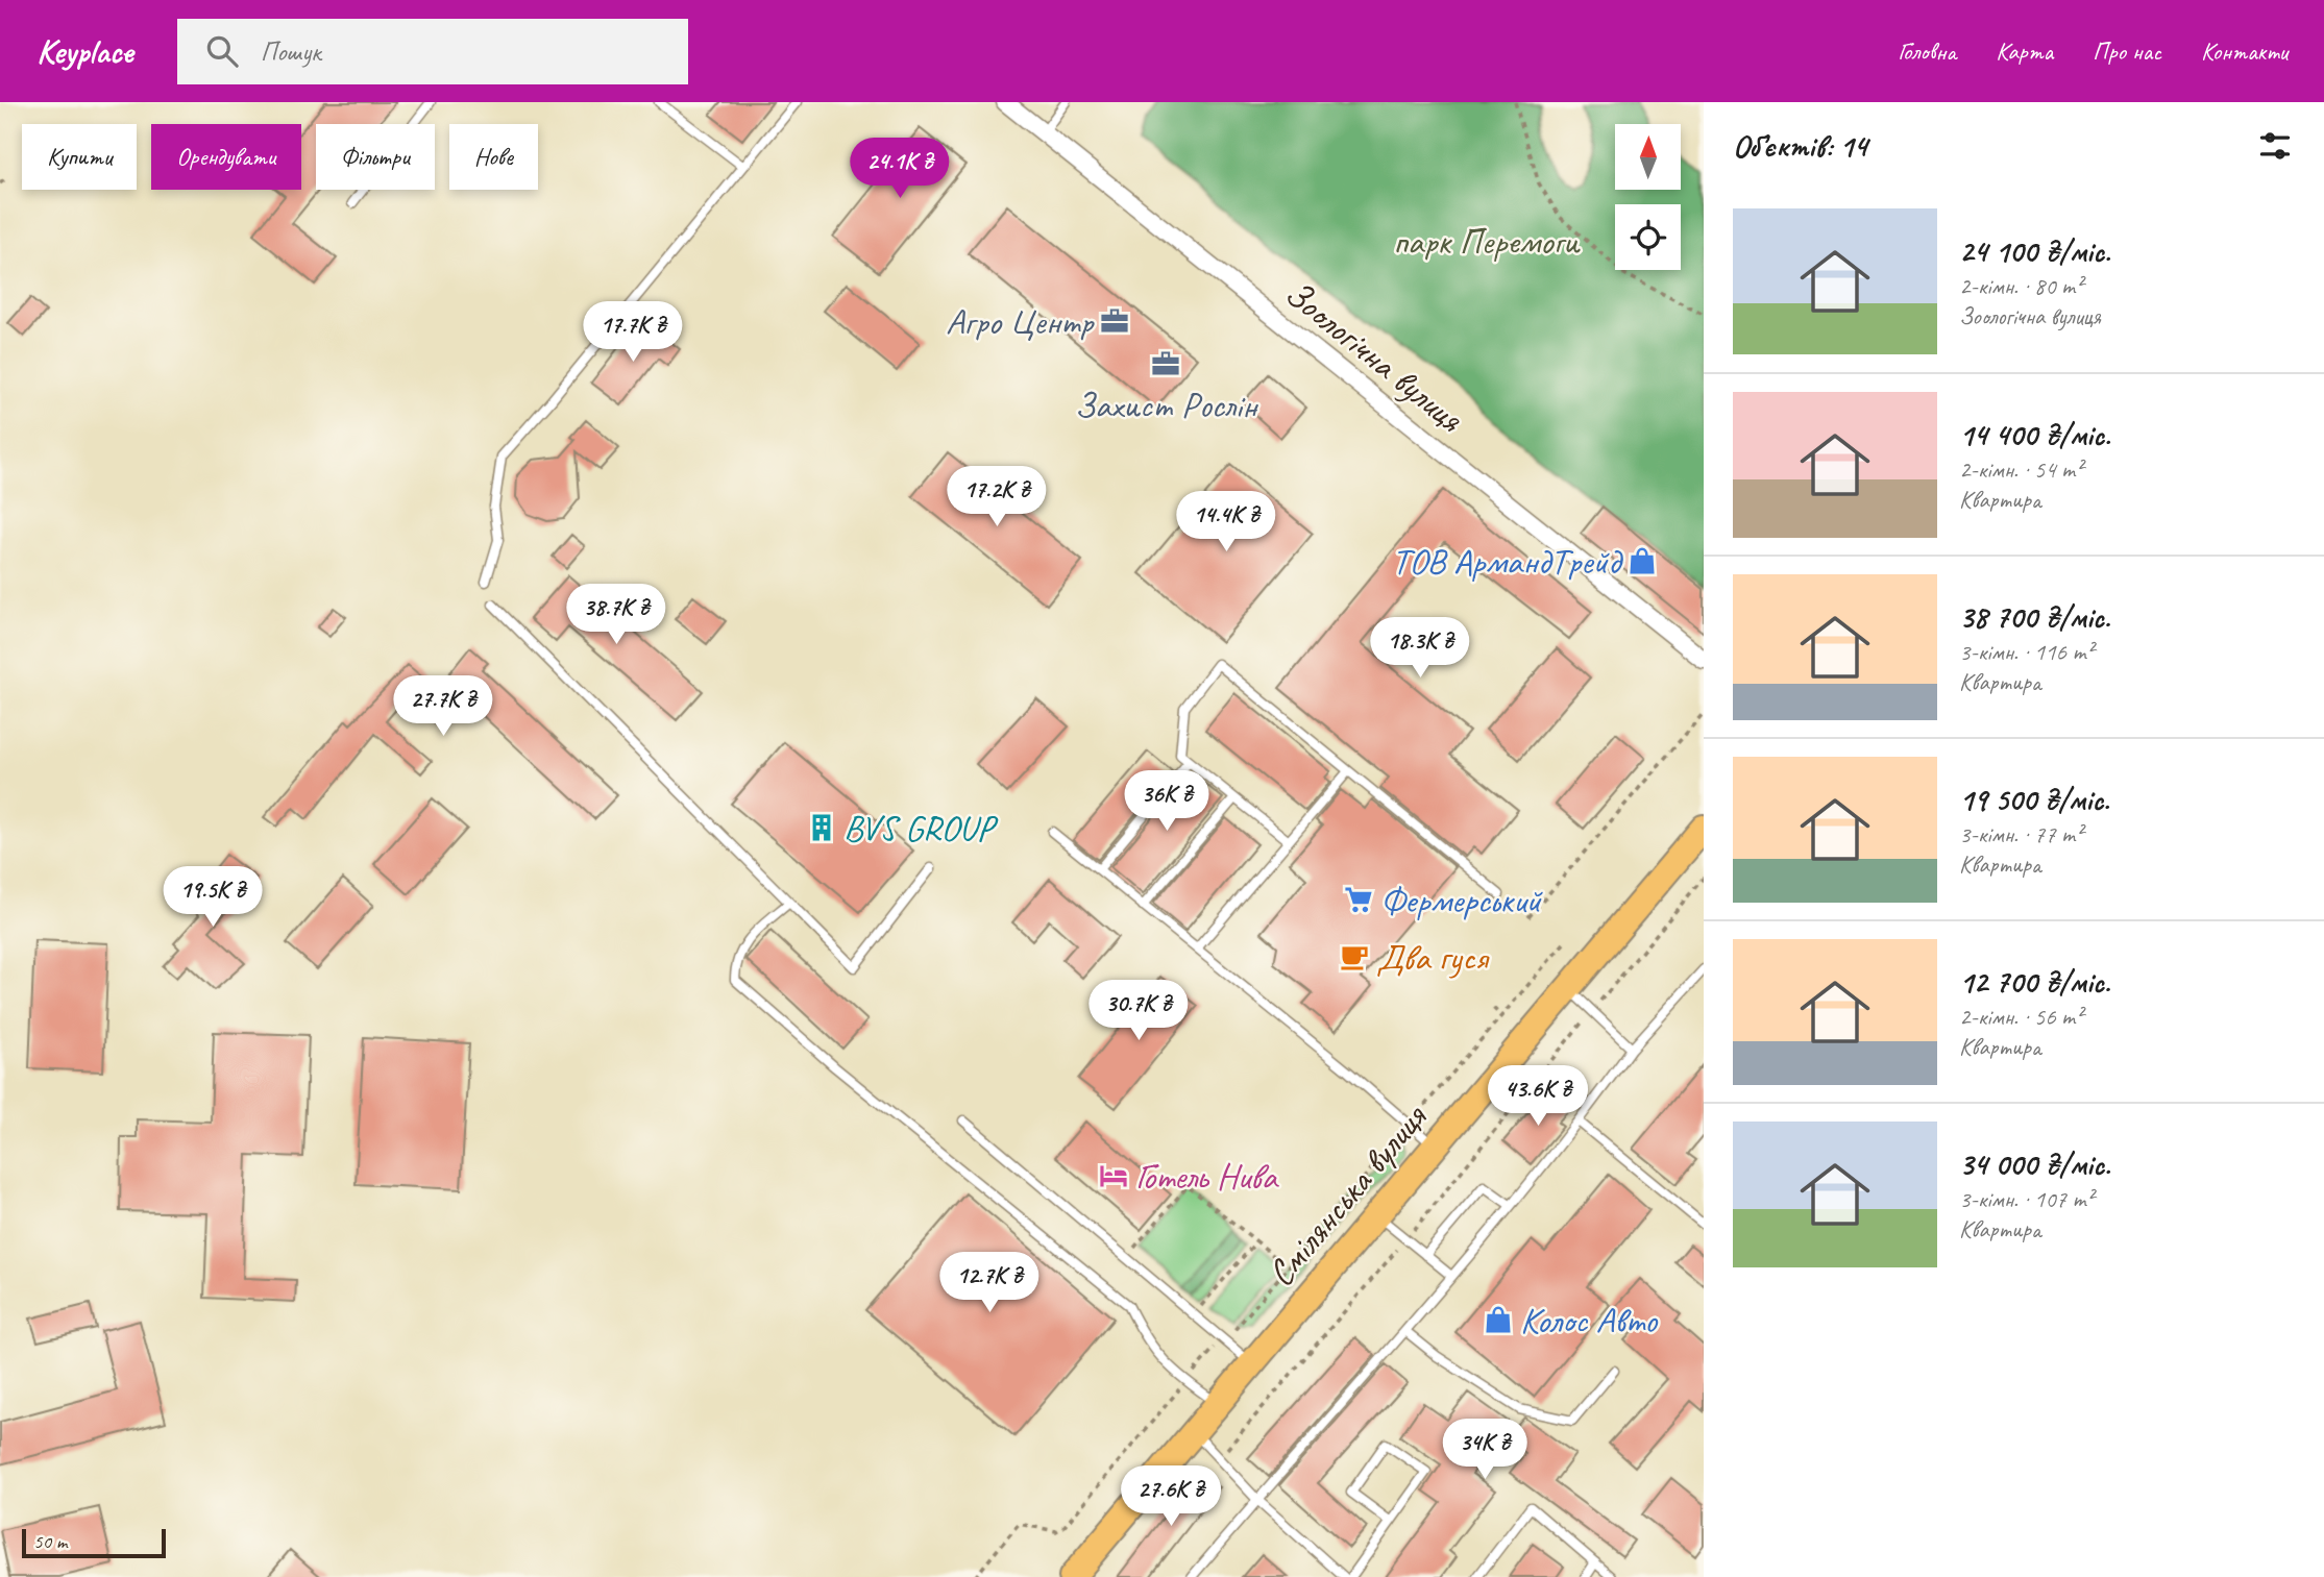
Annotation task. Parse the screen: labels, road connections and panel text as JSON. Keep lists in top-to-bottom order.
{
  "streets": {
    "main road": ["Смілянська вулиця"],
    "street": ["Зоологічна вулиця"]
  },
  "parks": ["парк Перемоги"],
  "places": {
    "office": ["Агро Центр", "Захист Рослін"],
    "shop": ["ТОВ АрмандТрейд", "Колос Авто"],
    "building": ["BVS GROUP"],
    "supermarket": ["Фермерський"],
    "cafe": ["Два гуся"],
    "hotel": ["Готель Нива"]
  },
  "scale_bar": "50 m",
  "north": "top",
  "page": {
    "header": "Keyplace",
    "search": "Пошук",
    "nav": [
      "Головна",
      "Карта",
      "Про нас",
      "Контакти"
    ],
    "heading": "Об’єктів: 14",
    "chip": [
      "Купити",
      "Орендувати",
      "Фільтри",
      "Нове"
    ],
    "price": [
      "24.1K ₴",
      "17.7K ₴",
      "17.2K ₴",
      "14.4K ₴",
      "38.7K ₴",
      "18.3K ₴",
      "27.7K ₴",
      "36K ₴",
      "19.5K ₴",
      "30.7K ₴",
      "43.6K ₴",
      "12.7K ₴",
      "34K ₴",
      "27.6K ₴"
    ],
    "list": [
      {
        "name": "24 100 ₴/міс.",
        "note": "2-кімн. · 80 m² · Зоологічна вулиця"
      },
      {
        "name": "14 400 ₴/міс.",
        "note": "2-кімн. · 54 m² · Квартира"
      },
      {
        "name": "38 700 ₴/міс.",
        "note": "3-кімн. · 116 m² · Квартира"
      },
      {
        "name": "19 500 ₴/міс.",
        "note": "3-кімн. · 77 m² · Квартира"
      },
      {
        "name": "12 700 ₴/міс.",
        "note": "2-кімн. · 56 m² · Квартира"
      },
      {
        "name": "34 000 ₴/міс.",
        "note": "3-кімн. · 107 m² · Квартира"
      }
    ],
    "scale": "50 m"
  }
}
